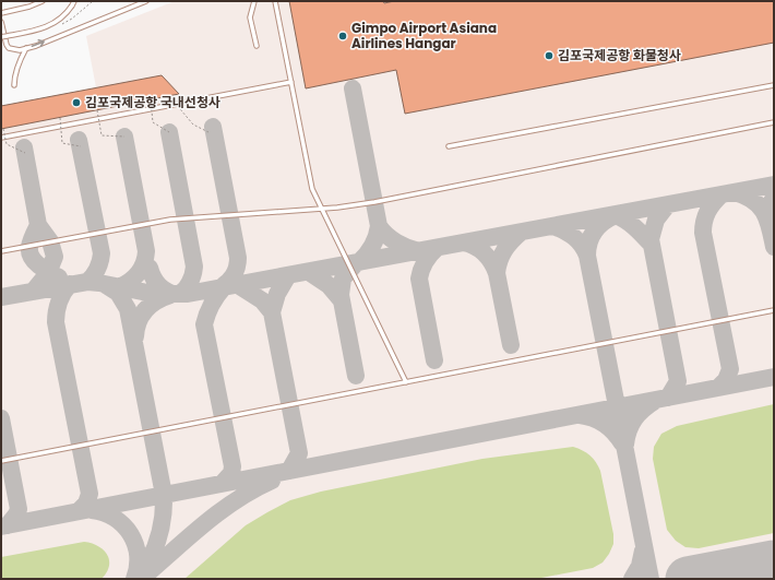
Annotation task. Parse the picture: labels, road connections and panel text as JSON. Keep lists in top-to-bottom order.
{
  "places": ["Gimpo Airport Asiana Airlines Hangar", "김포국제공항 화물청사", "김포국제공항 국내선청사"]
}
